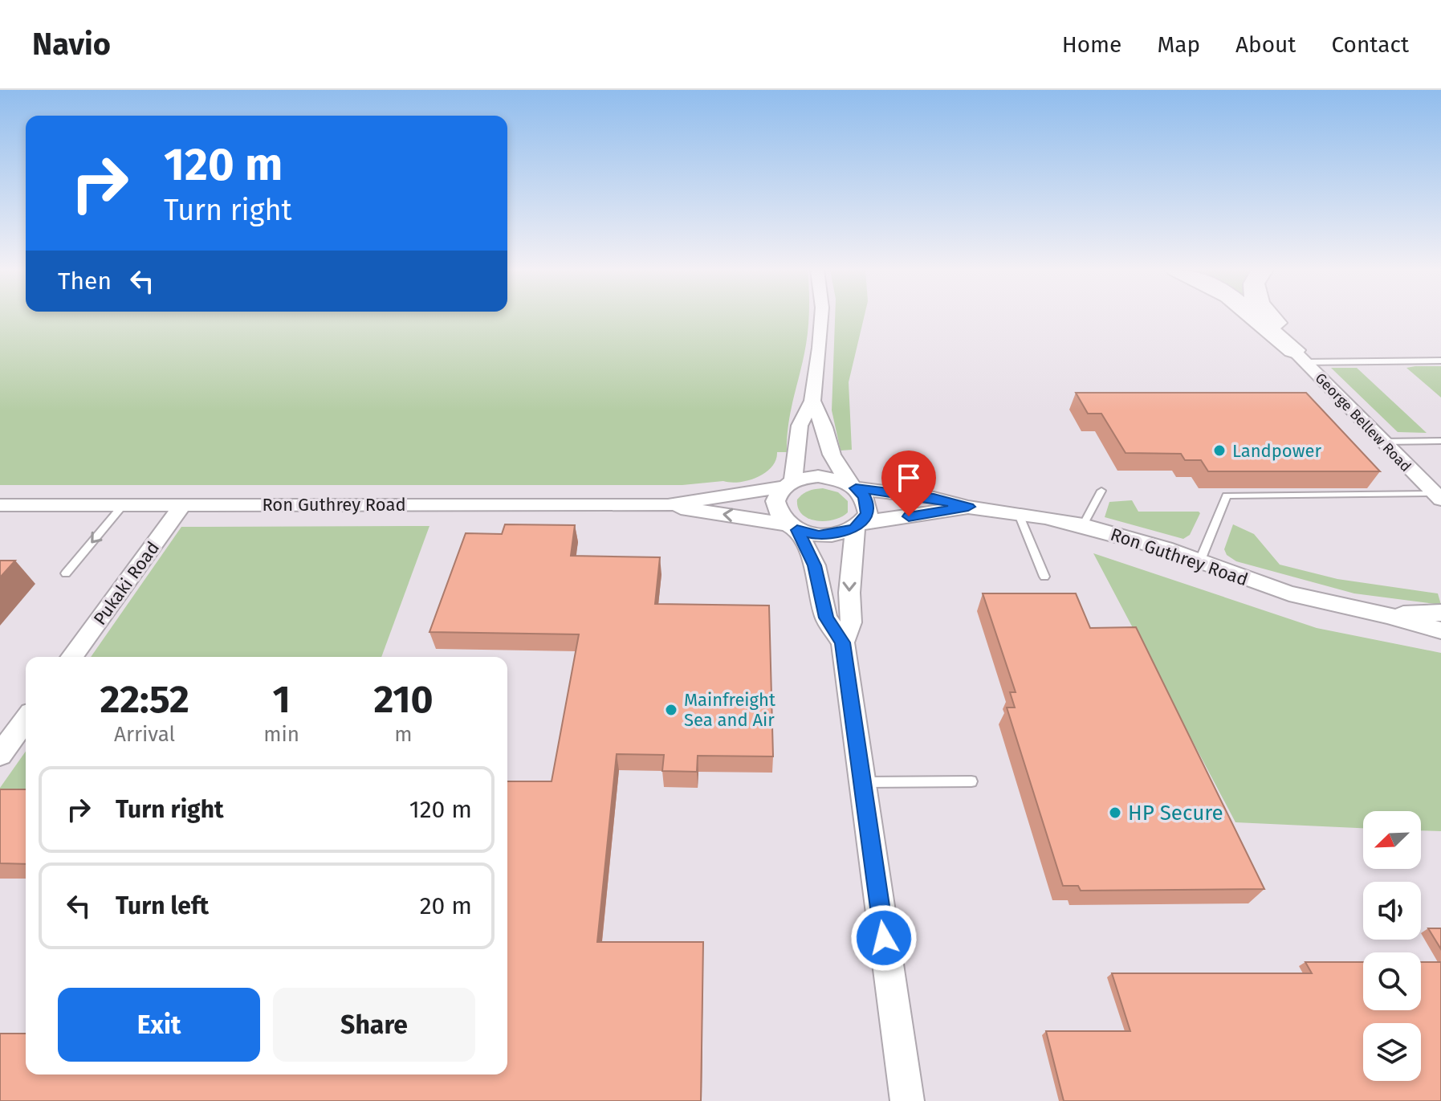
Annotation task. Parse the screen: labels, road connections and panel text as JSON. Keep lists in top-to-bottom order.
{
  "streets": {
    "street": ["George Bellew Road", "Ron Guthrey Road", "Pukaki Road"]
  },
  "crossings": [
    ["Ron Guthrey Road", "Pukaki Road"]
  ],
  "places": ["Landpower", "Mainfreight Sea and Air", "HP Secure"],
  "north": "bottom left",
  "page": {
    "header": "Navio",
    "nav": [
      "Home",
      "Map",
      "About",
      "Contact"
    ],
    "turn": ["120 m", "Turn right"],
    "then": "Then",
    "eta": [
      "22:52",
      "Arrival",
      "1",
      "min",
      "210",
      "m"
    ],
    "list": [
      {
        "name": "Turn right",
        "value": "120 m"
      },
      {
        "name": "Turn left",
        "value": "20 m"
      }
    ],
    "buttons": ["Exit", "Share"]
  }
}
